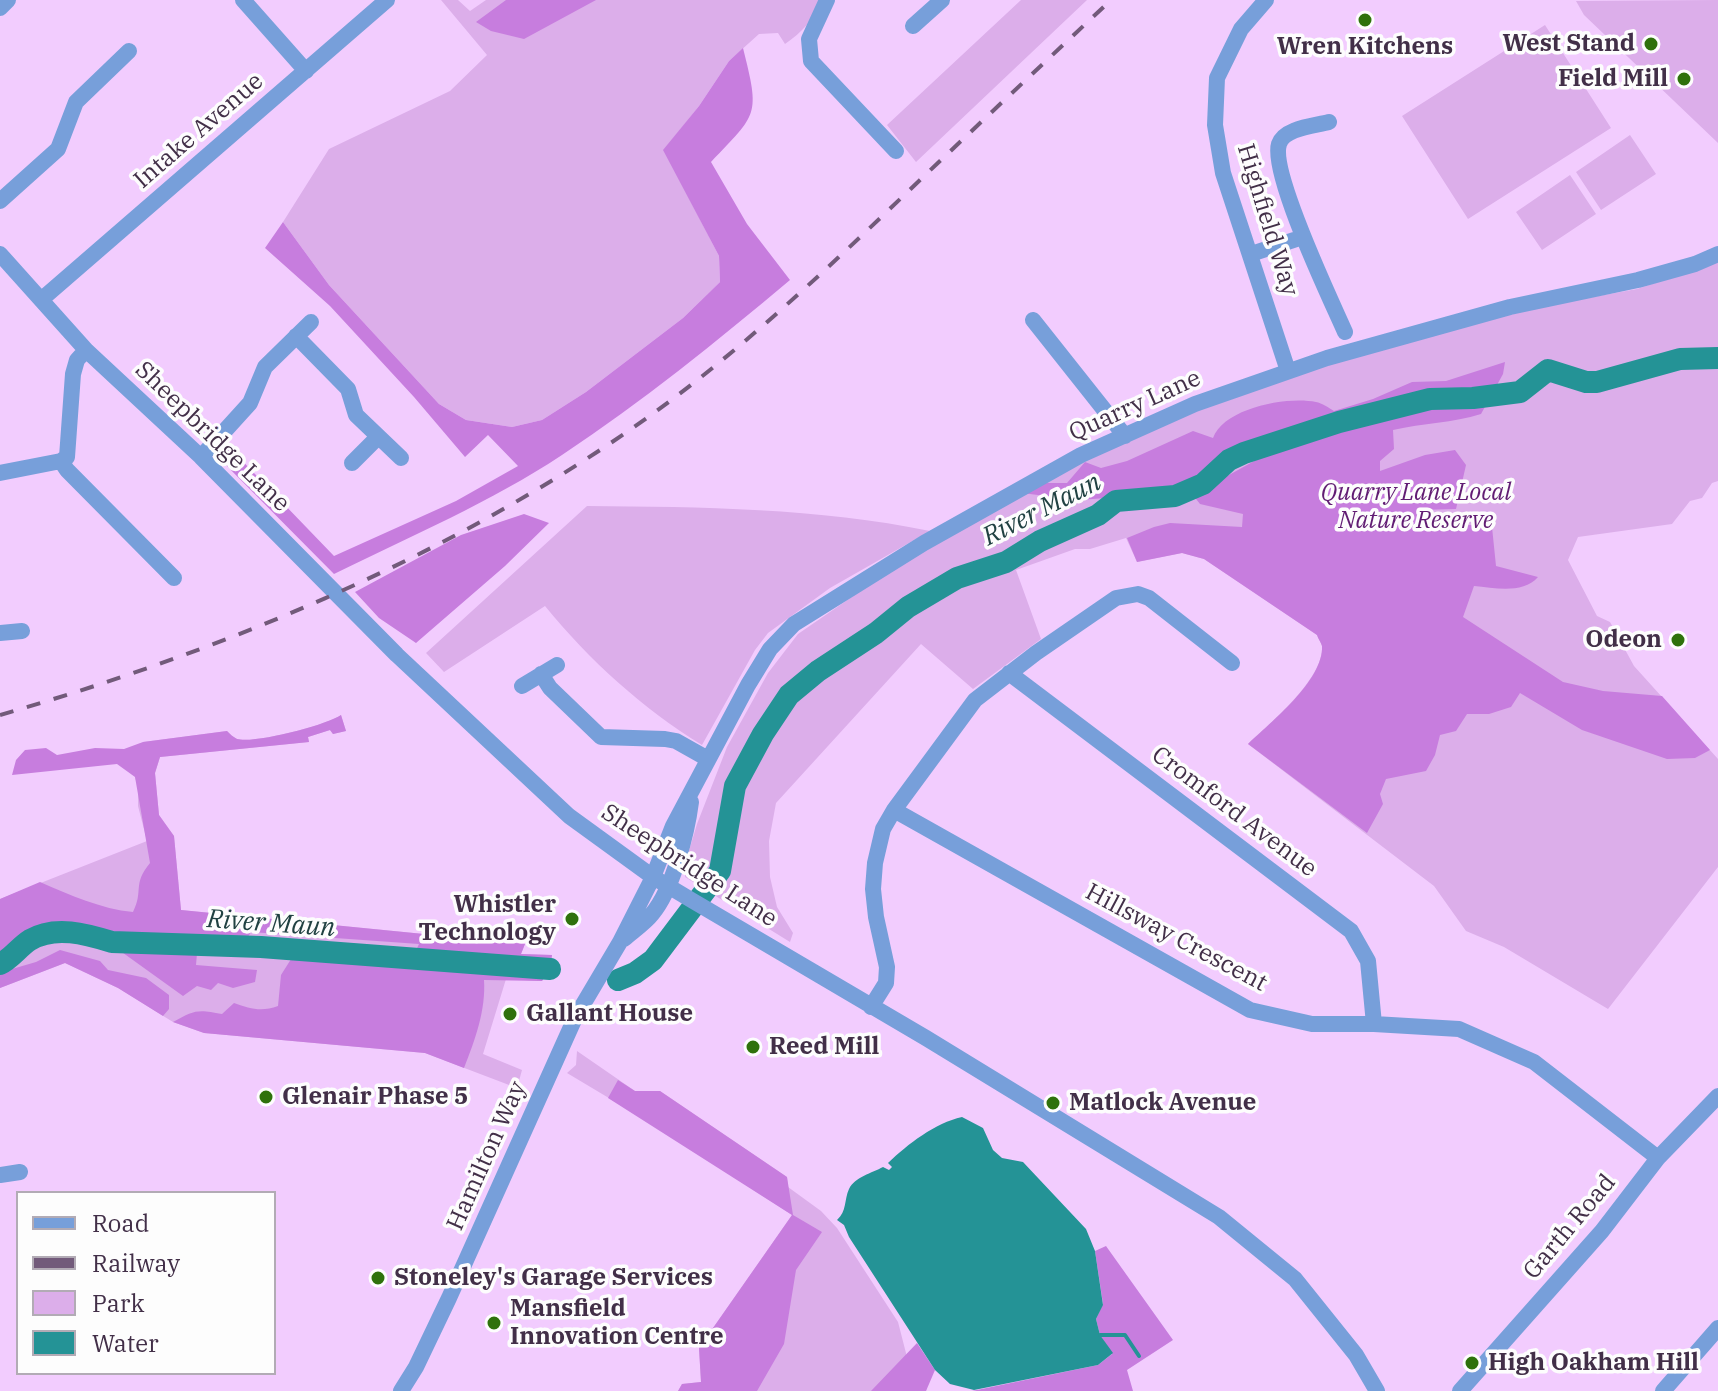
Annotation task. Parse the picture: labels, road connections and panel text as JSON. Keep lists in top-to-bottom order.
{
  "streets": {
    "street": [
      "Intake Avenue",
      "Highfield Way",
      "Quarry Lane",
      "Sheepbridge Lane",
      "Cromford Avenue",
      "Hillsway Crescent",
      "Hamilton Way",
      "Garth Road"
    ]
  },
  "crossings": [
    ["Intake Avenue", "Sheepbridge Lane"],
    ["Highfield Way", "Quarry Lane"],
    ["Quarry Lane", "Sheepbridge Lane"],
    ["Quarry Lane", "Hamilton Way"],
    ["Sheepbridge Lane", "Hamilton Way"],
    ["Cromford Avenue", "Hillsway Crescent"],
    ["Hillsway Crescent", "Garth Road"]
  ],
  "water": ["River Maun"],
  "parks": ["Quarry Lane Local Nature Reserve"],
  "places": [
    "Wren Kitchens",
    "West Stand",
    "Field Mill",
    "Odeon",
    "Whistler Technology",
    "Gallant House",
    "Reed Mill",
    "Glenair Phase 5",
    "Matlock Avenue",
    "Stoneley's Garage Services",
    "Mansfield Innovation Centre",
    "High Oakham Hill"
  ],
  "legend": [
    "Road",
    "Railway",
    "Park",
    "Water"
  ]
}
